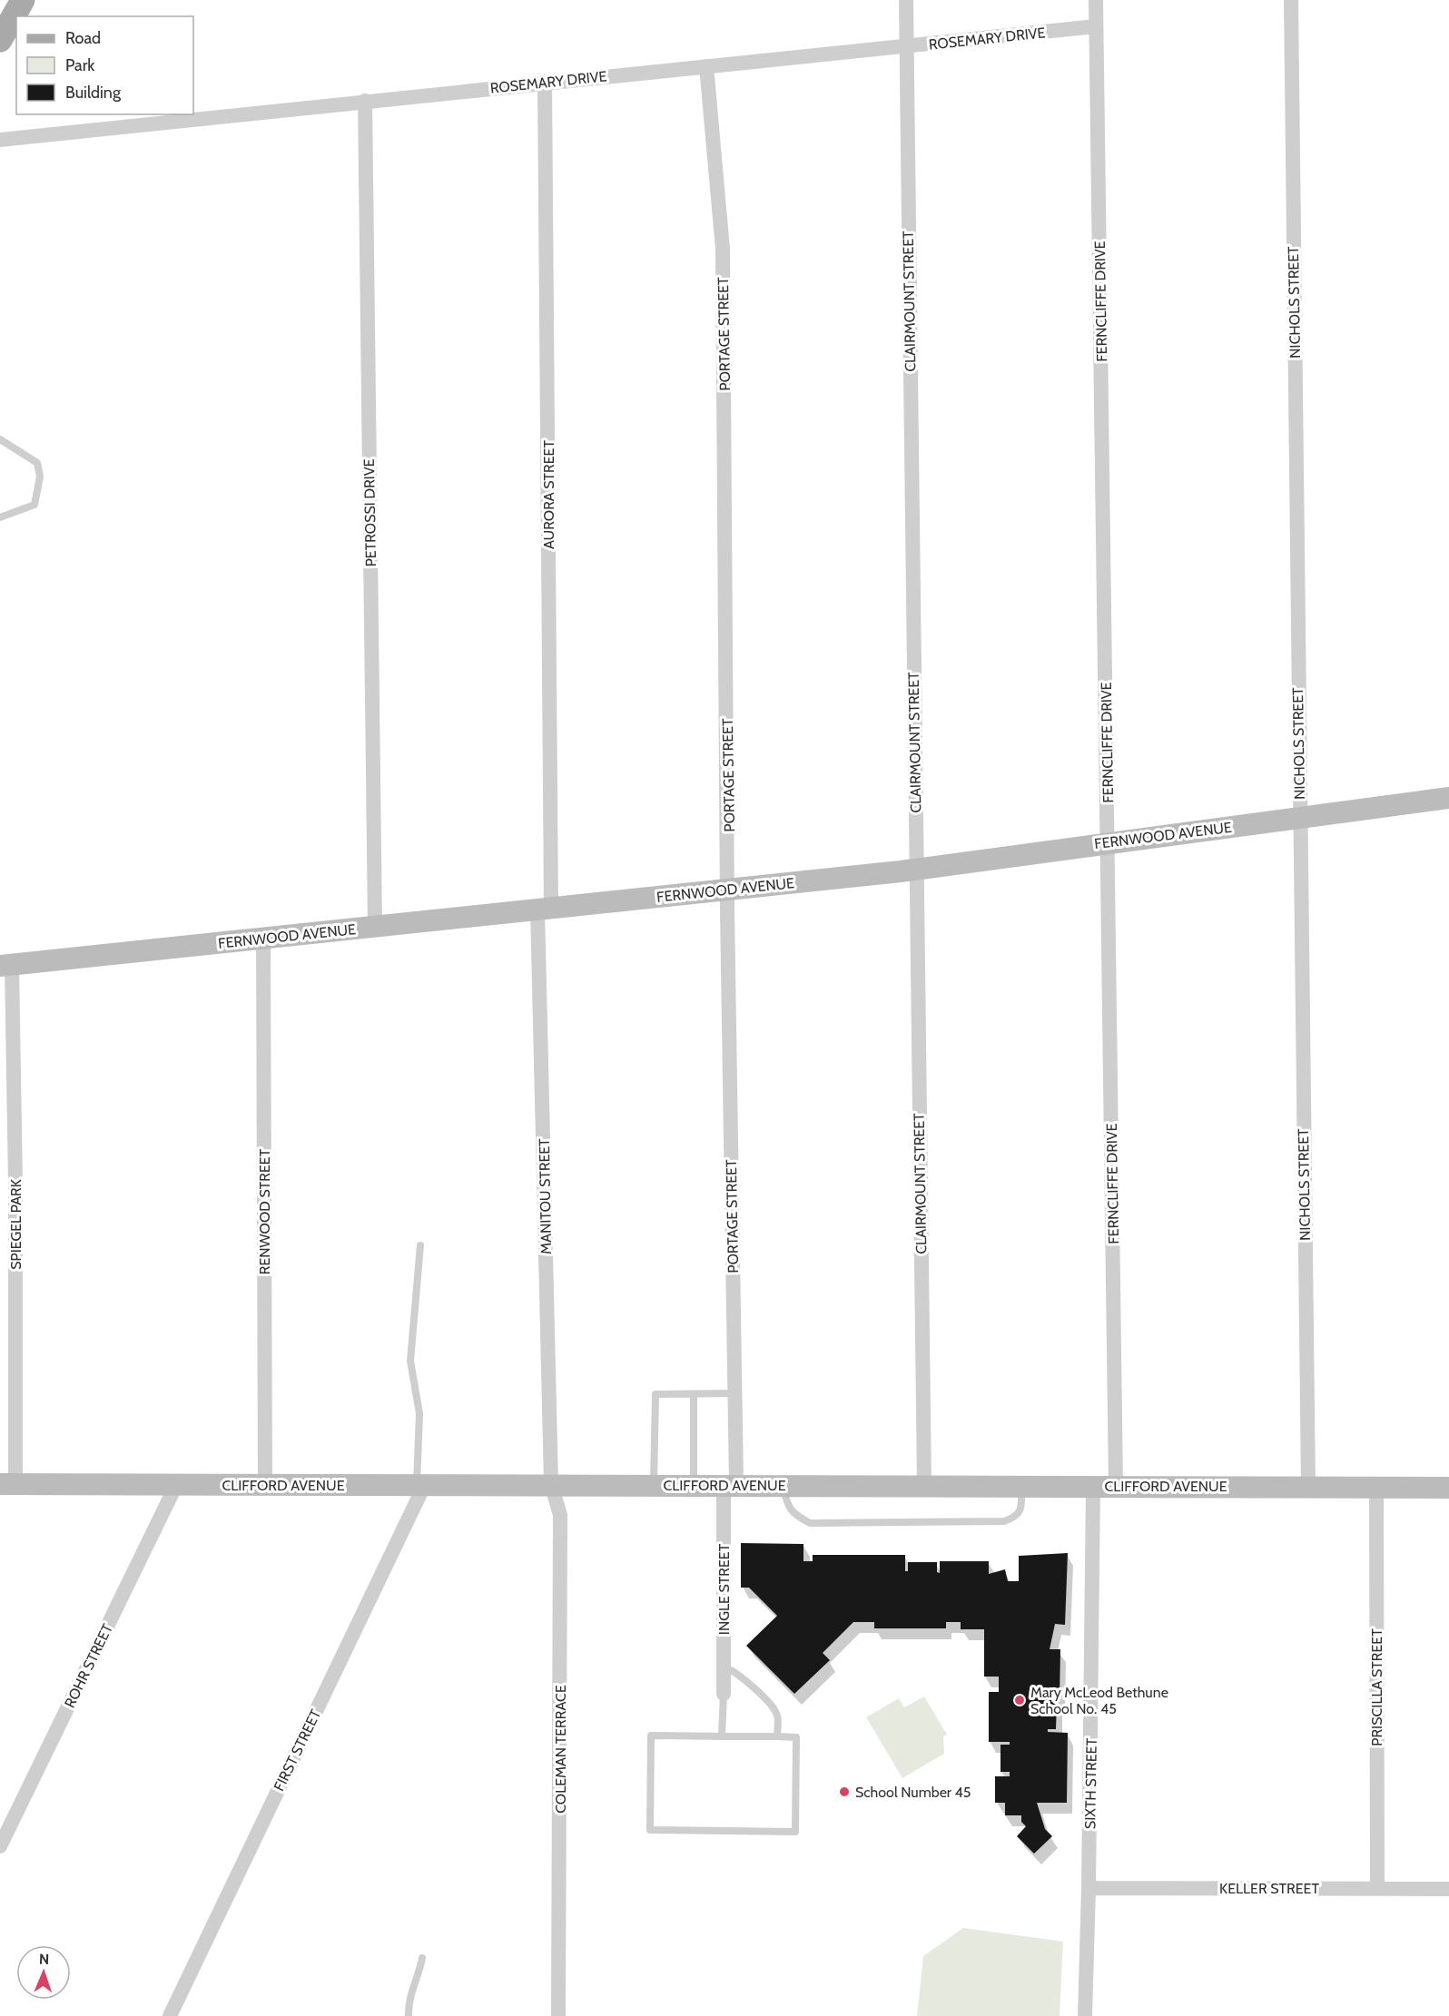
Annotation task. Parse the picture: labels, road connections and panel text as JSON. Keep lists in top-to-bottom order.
{
  "streets": {
    "street": [
      "ROSEMARY DRIVE",
      "CLAIRMOUNT STREET",
      "FERNCLIFFE DRIVE",
      "NICHOLS STREET",
      "PORTAGE STREET",
      "AURORA STREET",
      "PETROSSI DRIVE",
      "FERNWOOD AVENUE",
      "MANITOU STREET",
      "RENWOOD STREET",
      "SPIEGEL PARK",
      "CLIFFORD AVENUE",
      "INGLE STREET",
      "ROHR STREET",
      "PRISCILLA STREET",
      "COLEMAN TERRACE",
      "FIRST STREET",
      "SIXTH STREET",
      "KELLER STREET"
    ]
  },
  "crossings": [
    ["ROSEMARY DRIVE", "CLAIRMOUNT STREET"],
    ["ROSEMARY DRIVE", "FERNCLIFFE DRIVE"],
    ["ROSEMARY DRIVE", "PORTAGE STREET"],
    ["ROSEMARY DRIVE", "AURORA STREET"],
    ["ROSEMARY DRIVE", "PETROSSI DRIVE"],
    ["CLAIRMOUNT STREET", "FERNWOOD AVENUE"],
    ["CLAIRMOUNT STREET", "CLIFFORD AVENUE"],
    ["FERNCLIFFE DRIVE", "FERNWOOD AVENUE"],
    ["FERNCLIFFE DRIVE", "CLIFFORD AVENUE"],
    ["NICHOLS STREET", "FERNWOOD AVENUE"],
    ["NICHOLS STREET", "CLIFFORD AVENUE"],
    ["PORTAGE STREET", "FERNWOOD AVENUE"],
    ["PORTAGE STREET", "CLIFFORD AVENUE"],
    ["PORTAGE STREET", "INGLE STREET"],
    ["AURORA STREET", "FERNWOOD AVENUE"],
    ["AURORA STREET", "MANITOU STREET"],
    ["PETROSSI DRIVE", "FERNWOOD AVENUE"],
    ["FERNWOOD AVENUE", "MANITOU STREET"],
    ["FERNWOOD AVENUE", "RENWOOD STREET"],
    ["FERNWOOD AVENUE", "SPIEGEL PARK"],
    ["MANITOU STREET", "CLIFFORD AVENUE"],
    ["MANITOU STREET", "COLEMAN TERRACE"],
    ["RENWOOD STREET", "CLIFFORD AVENUE"],
    ["SPIEGEL PARK", "CLIFFORD AVENUE"],
    ["CLIFFORD AVENUE", "INGLE STREET"],
    ["CLIFFORD AVENUE", "ROHR STREET"],
    ["CLIFFORD AVENUE", "PRISCILLA STREET"],
    ["CLIFFORD AVENUE", "COLEMAN TERRACE"],
    ["CLIFFORD AVENUE", "FIRST STREET"],
    ["CLIFFORD AVENUE", "SIXTH STREET"],
    ["PRISCILLA STREET", "KELLER STREET"],
    ["SIXTH STREET", "KELLER STREET"]
  ],
  "places": ["Mary McLeod Bethune School No. 45", "School Number 45"],
  "legend": ["Road", "Park", "Building"],
  "north": "top"
}
